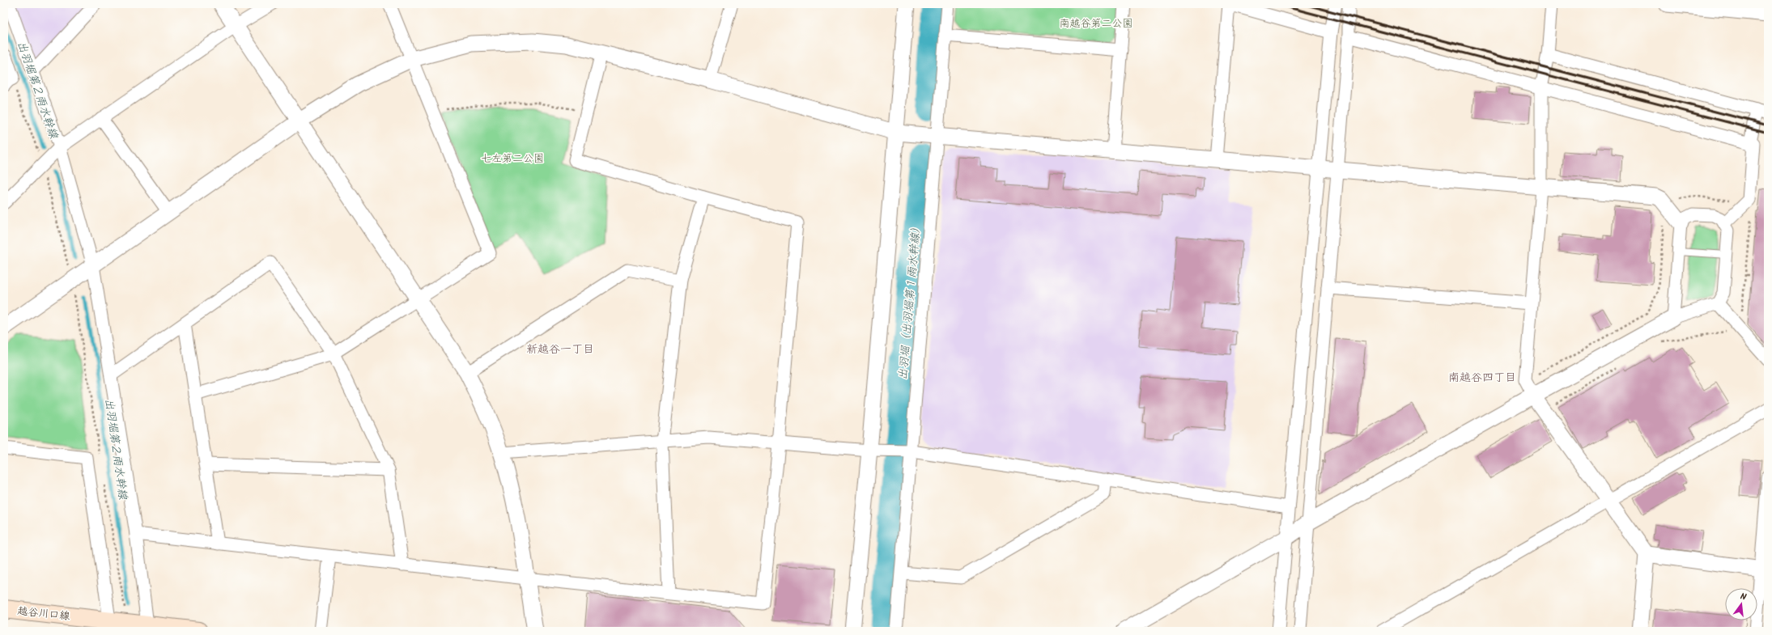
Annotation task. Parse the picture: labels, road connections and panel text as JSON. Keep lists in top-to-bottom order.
{
  "streets": {
    "main road": ["越谷川口線"]
  },
  "districts": ["新越谷一丁目", "南越谷四丁目"],
  "water": ["出羽堀第２雨水幹線", "出羽堀（出羽堀第１雨水幹線）"],
  "parks": ["南越谷第二公園", "七左第二公園"],
  "north": "top"
}
